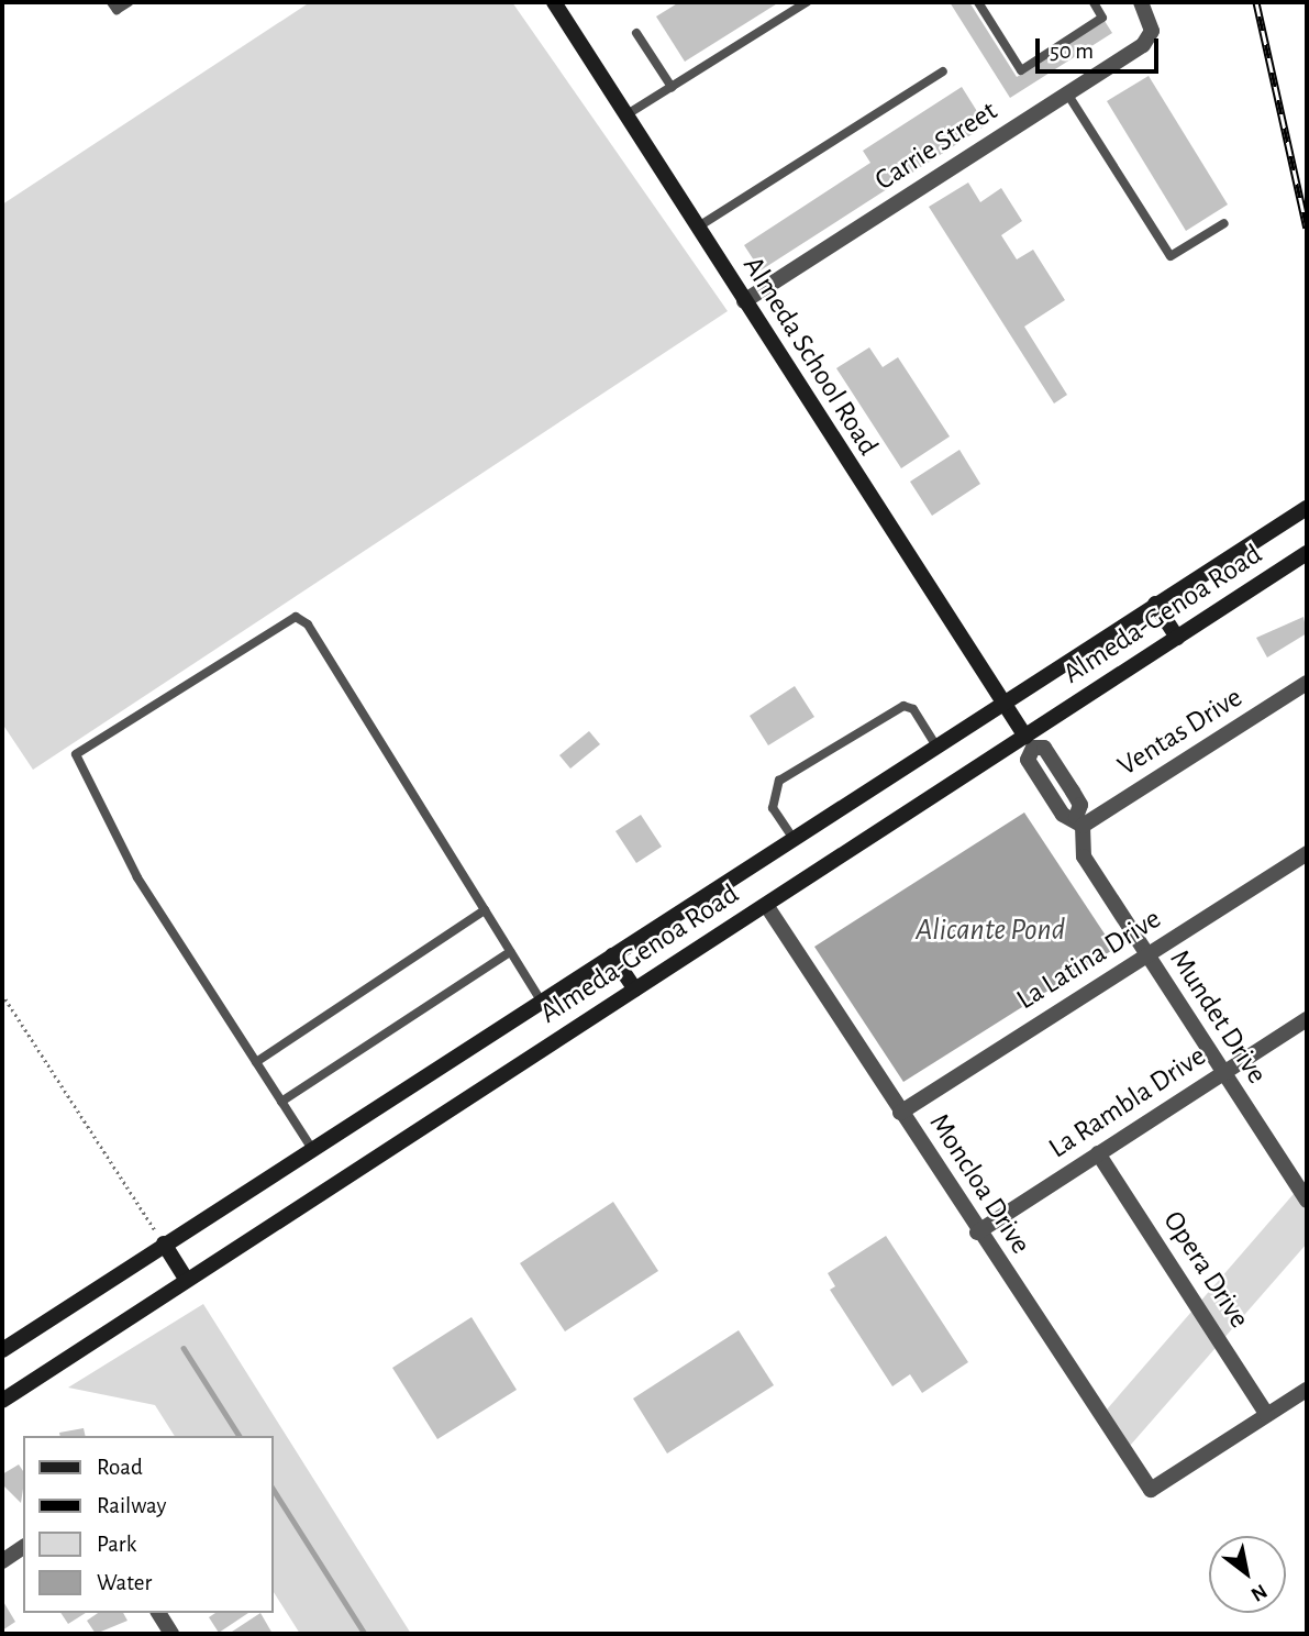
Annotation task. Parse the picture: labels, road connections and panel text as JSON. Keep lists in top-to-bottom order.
{
  "streets": {
    "main road": ["Almeda School Road", "Almeda-Genoa Road"],
    "street": [
      "Carrie Street",
      "Ventas Drive",
      "La Latina Drive",
      "Mundet Drive",
      "La Rambla Drive",
      "Moncloa Drive",
      "Opera Drive"
    ]
  },
  "crossings": [
    ["Carrie Street", "Almeda School Road"],
    ["Almeda School Road", "Almeda-Genoa Road"],
    ["Almeda School Road", "Mundet Drive"],
    ["Almeda-Genoa Road", "Mundet Drive"],
    ["Almeda-Genoa Road", "Moncloa Drive"],
    ["Ventas Drive", "Mundet Drive"],
    ["La Latina Drive", "Mundet Drive"],
    ["La Latina Drive", "Moncloa Drive"],
    ["Mundet Drive", "La Rambla Drive"],
    ["La Rambla Drive", "Moncloa Drive"],
    ["La Rambla Drive", "Opera Drive"],
    ["Moncloa Drive", "Opera Drive"]
  ],
  "water": ["Alicante Pond"],
  "legend": [
    "Road",
    "Railway",
    "Park",
    "Water"
  ],
  "scale_bar": "50 m",
  "north": "bottom right"
}
